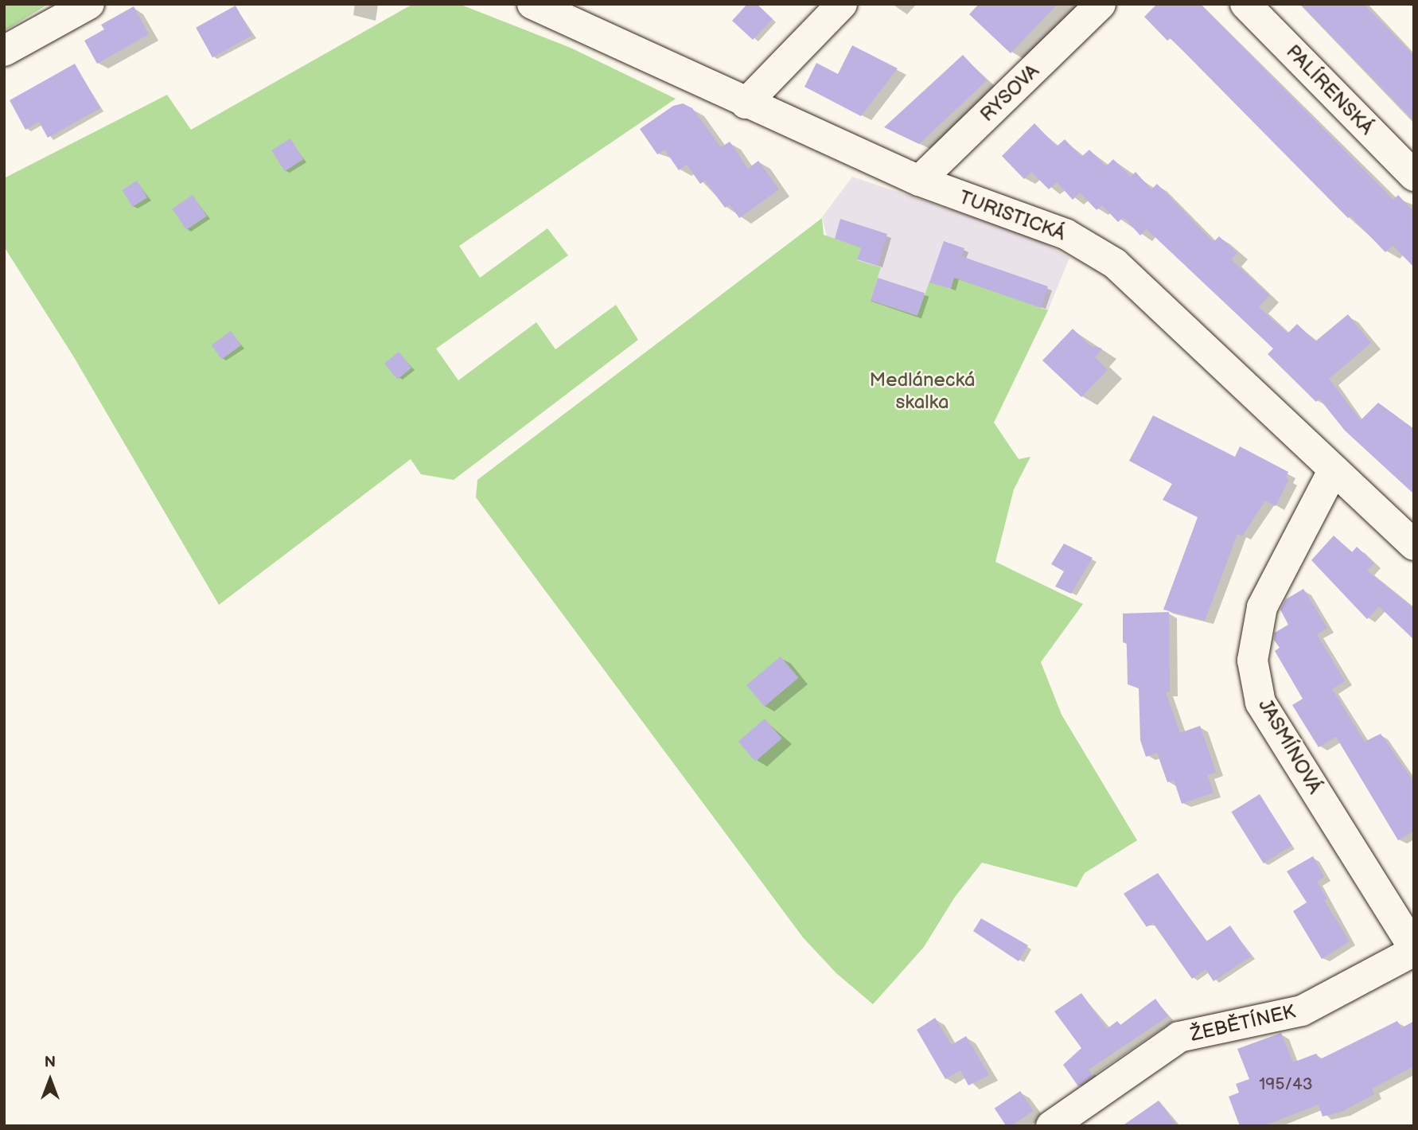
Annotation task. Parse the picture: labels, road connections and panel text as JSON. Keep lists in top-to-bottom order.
{
  "streets": {
    "street": [
      "PALÍRENSKÁ",
      "RYSOVA",
      "TURISTICKÁ",
      "JASMÍNOVÁ",
      "ŽEBĚTÍNEK"
    ]
  },
  "crossings": [
    ["RYSOVA", "TURISTICKÁ"],
    ["TURISTICKÁ", "JASMÍNOVÁ"],
    ["JASMÍNOVÁ", "ŽEBĚTÍNEK"]
  ],
  "parks": ["Medlánecká skalka"],
  "house_numbers": ["195/43"],
  "north": "top"
}
